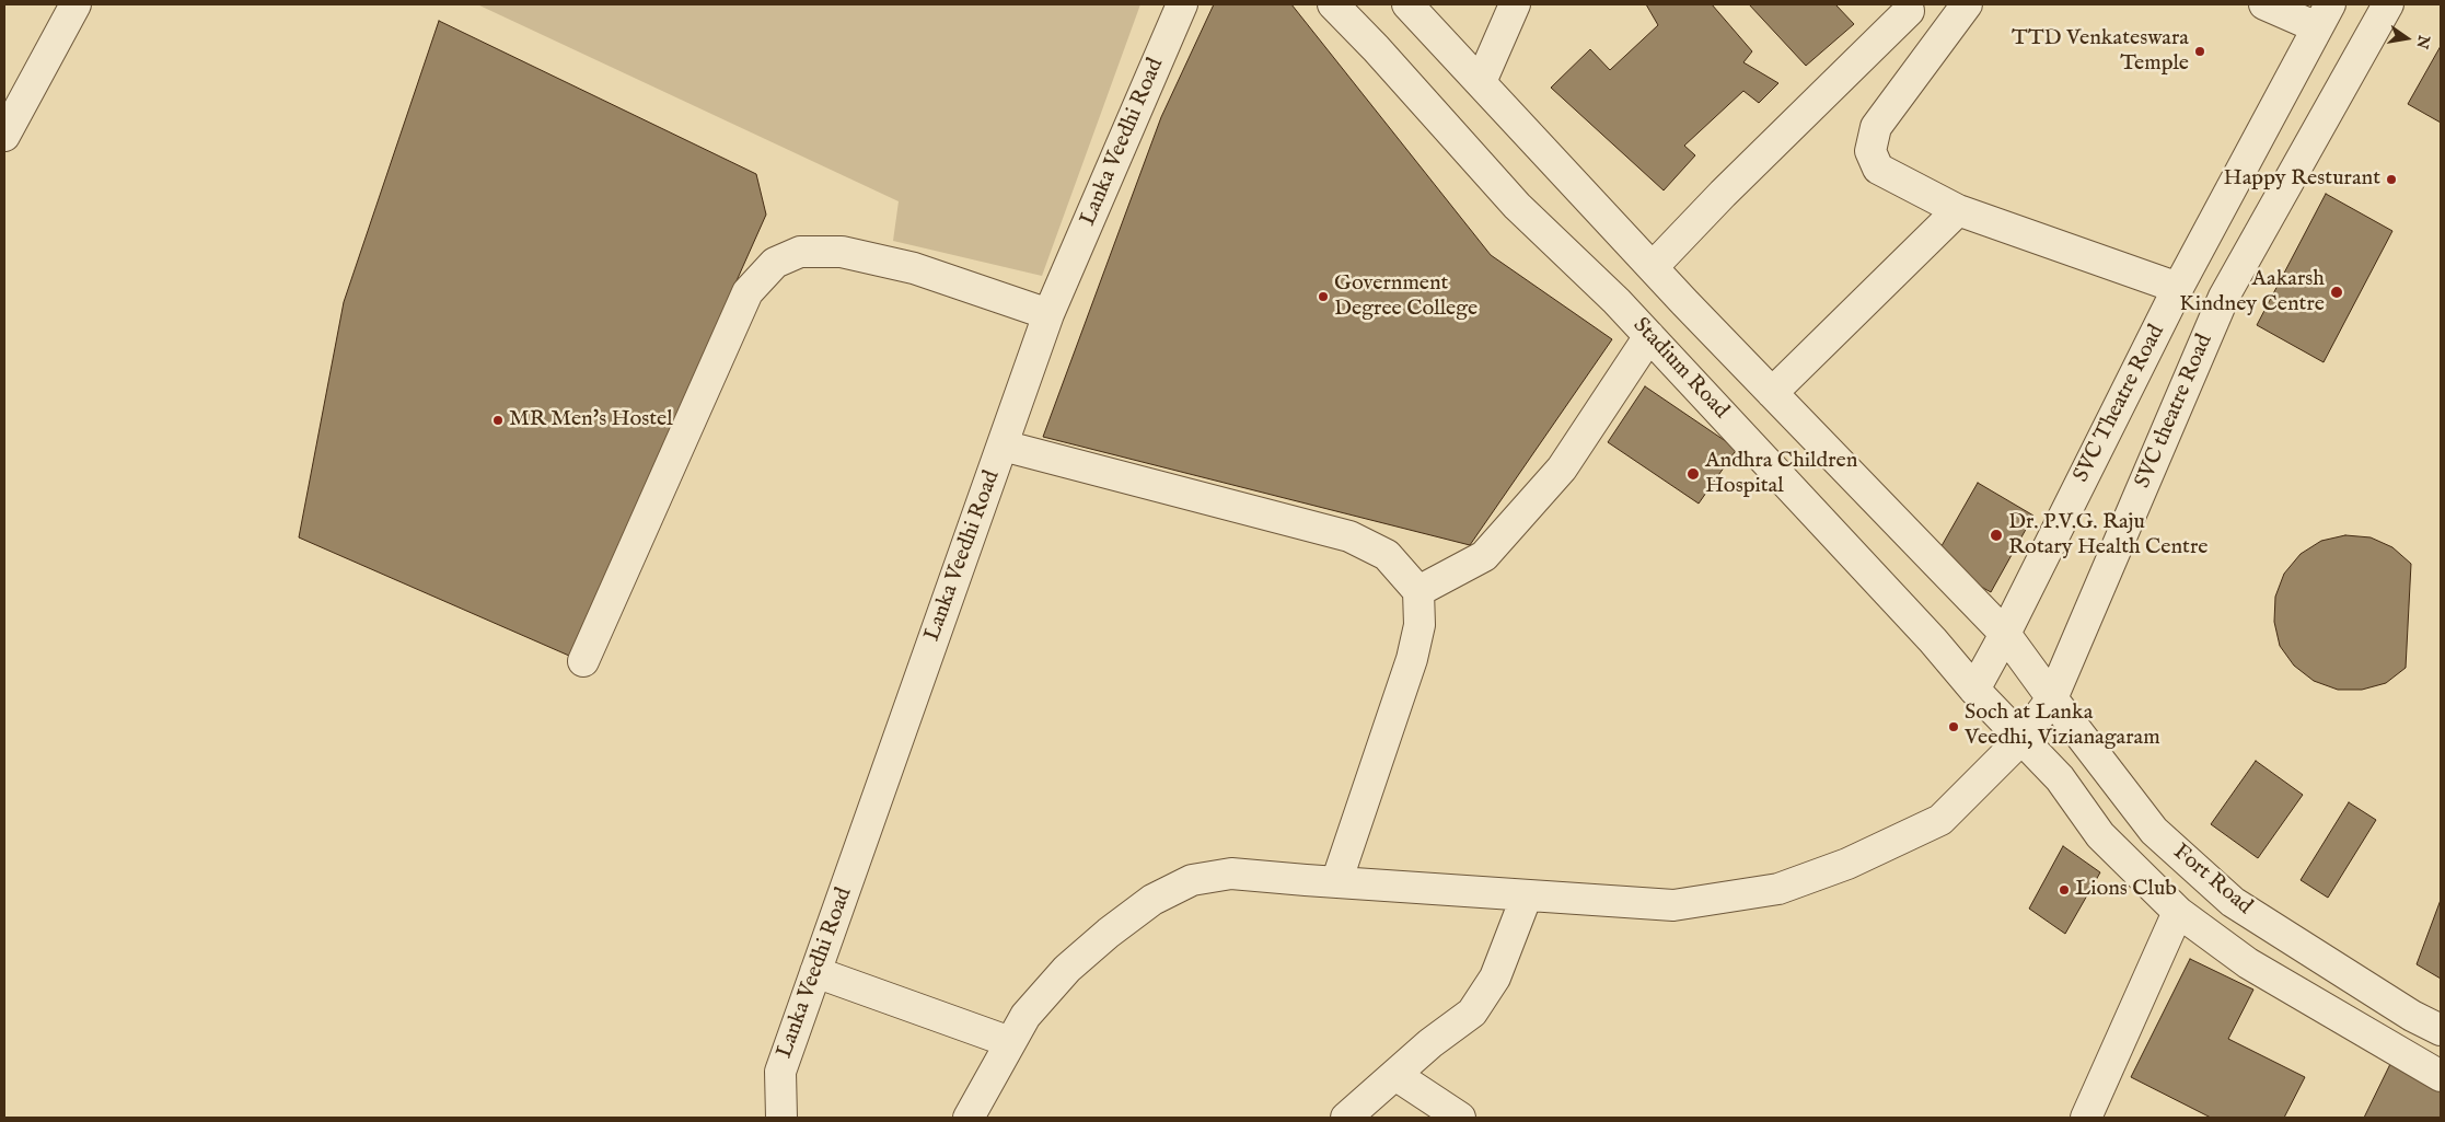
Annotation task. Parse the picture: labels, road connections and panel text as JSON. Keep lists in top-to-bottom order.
{
  "streets": {
    "street": [
      "Lanka Veedhi Road",
      "Stadium Road",
      "SVC Theatre Road",
      "SVC theatre Road",
      "Fort Road"
    ]
  },
  "crossings": [
    ["Stadium Road", "SVC Theatre Road"],
    ["Stadium Road", "SVC theatre Road"],
    ["Stadium Road", "Fort Road"],
    ["SVC theatre Road", "Fort Road"]
  ],
  "places": [
    "TTD Venkateswara Temple",
    "Happy Resturant",
    "Aakarsh Kindney Centre",
    "Government Degree College",
    "MR Men's Hostel",
    "Andhra Children Hospital",
    "Dr. P.V.G. Raju Rotary Health Centre",
    "Soch at Lanka Veedhi, Vizianagaram",
    "Lions Club"
  ],
  "north": "right"
}
